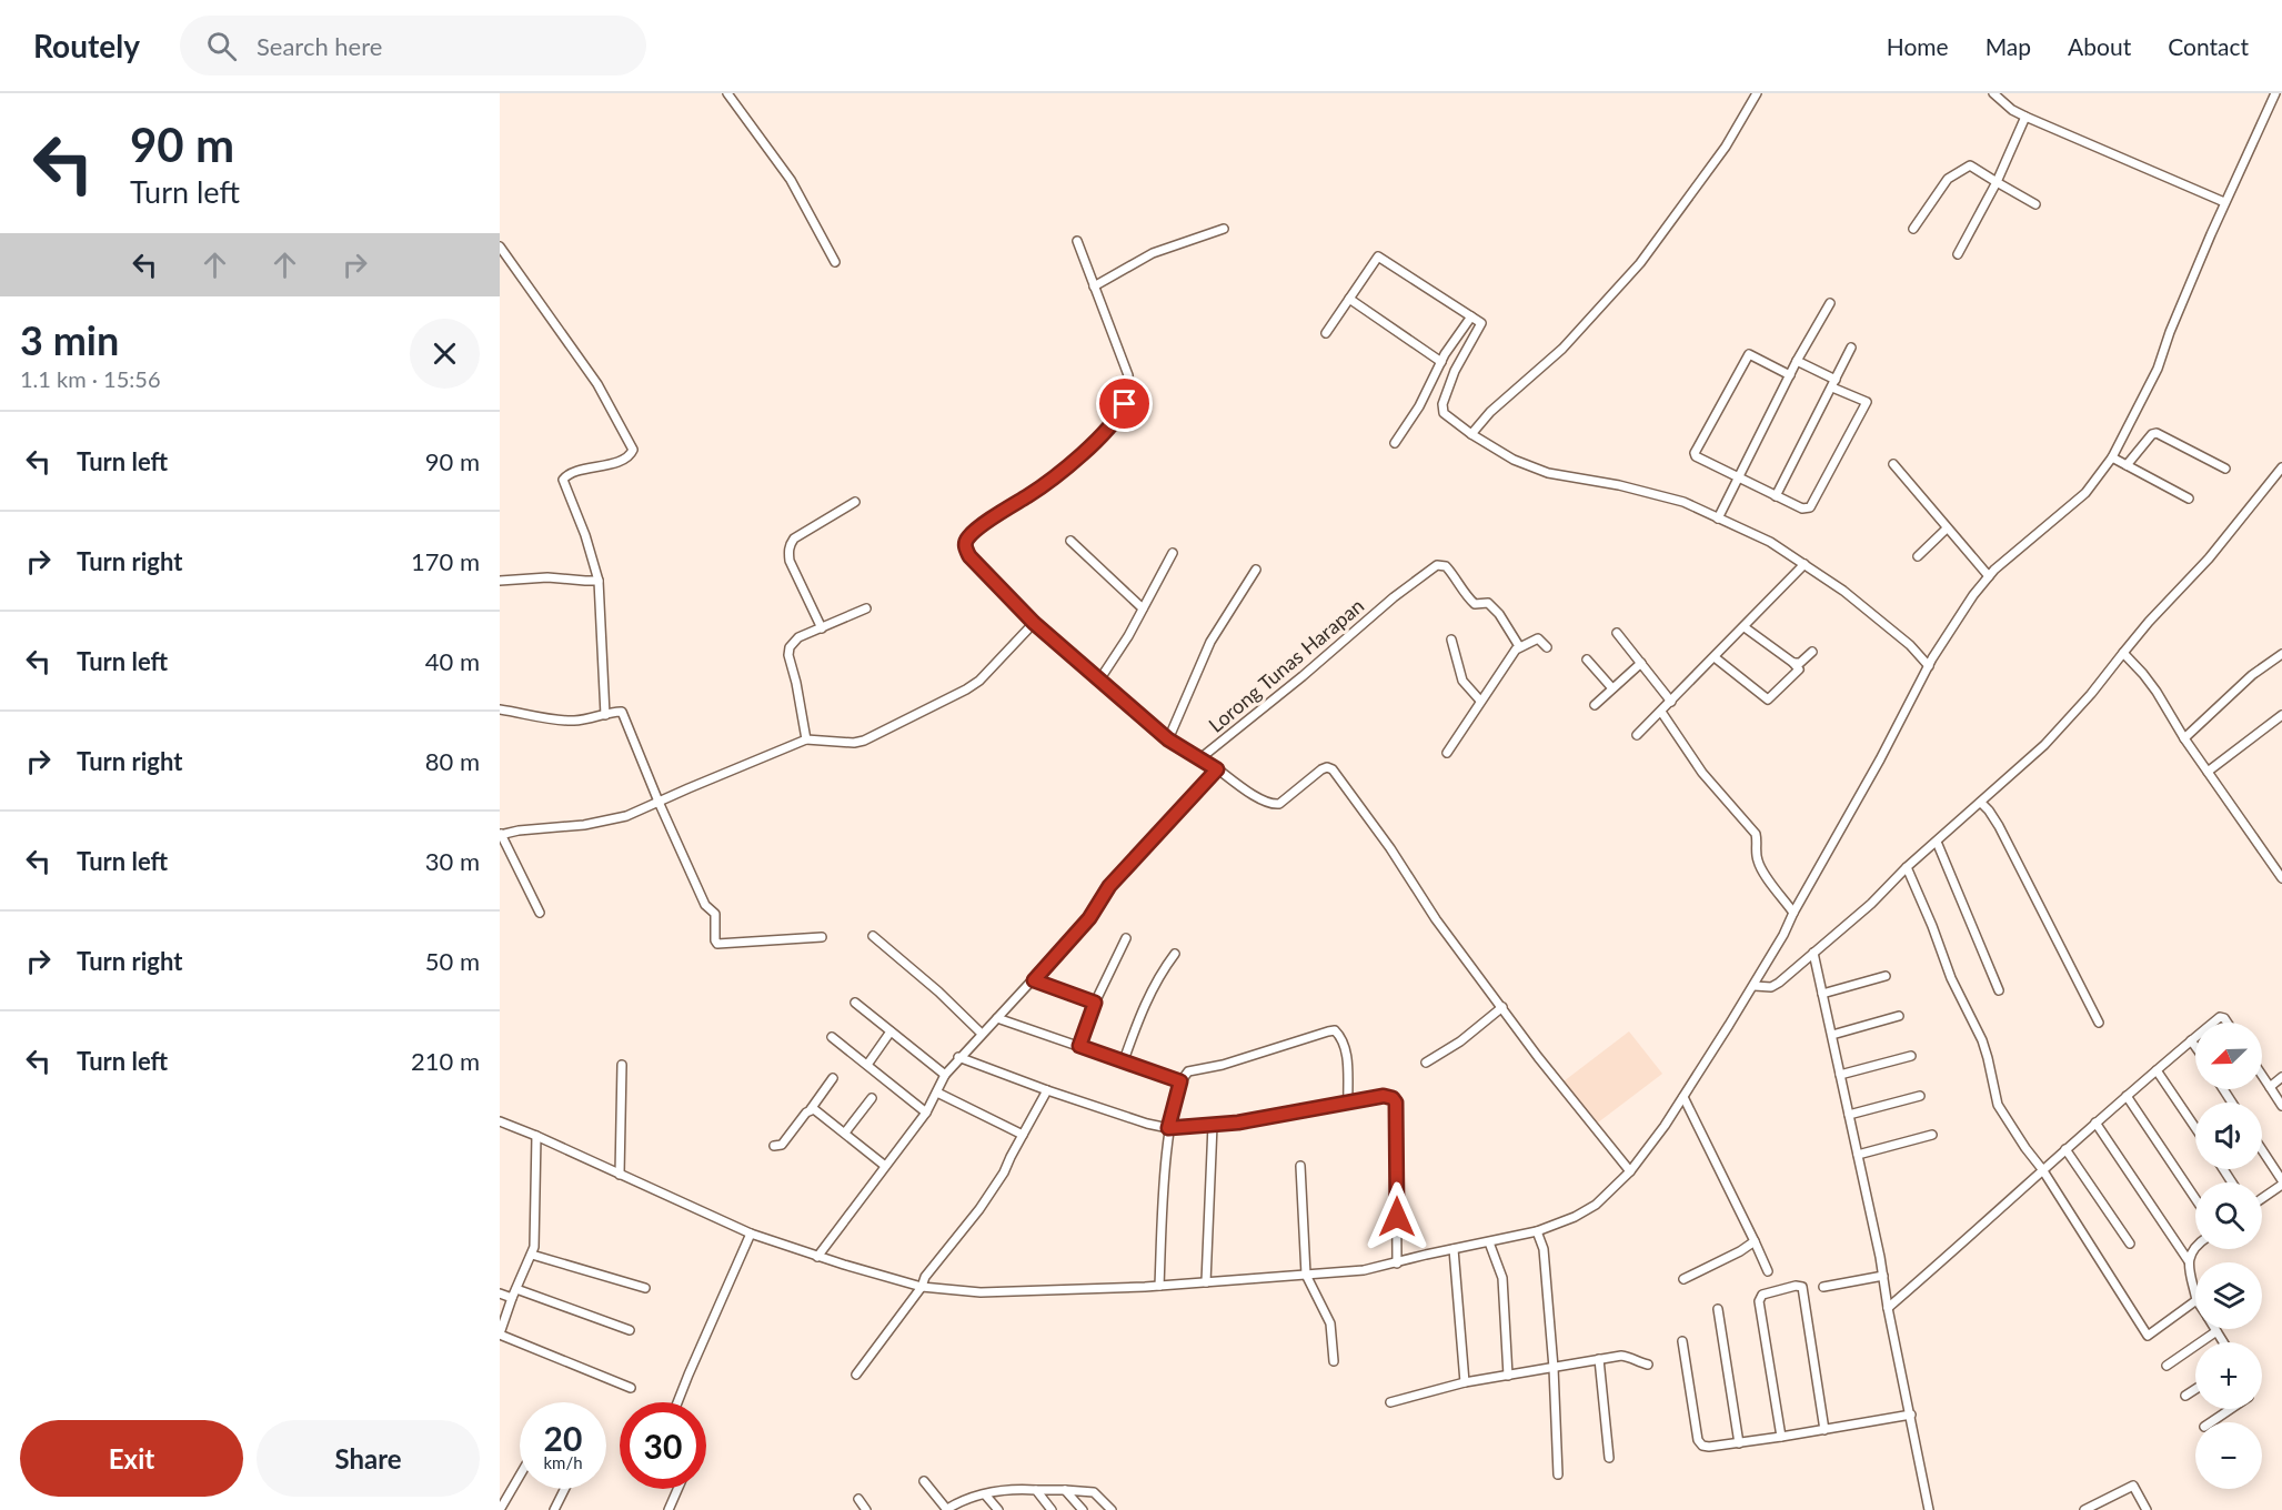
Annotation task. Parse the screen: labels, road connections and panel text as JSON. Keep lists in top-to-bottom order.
{
  "streets": {
    "street": ["Lorong Tunas Harapan"]
  },
  "north": "bottom left",
  "page": {
    "header": "Routely",
    "search": "Search here",
    "nav": [
      "Home",
      "Map",
      "About",
      "Contact"
    ],
    "turn": ["90 m", "Turn left"],
    "heading": ["3 min", "1.1 km · 15:56"],
    "list": [
      {
        "name": "Turn left",
        "value": "90 m"
      },
      {
        "name": "Turn right",
        "value": "170 m"
      },
      {
        "name": "Turn left",
        "value": "40 m"
      },
      {
        "name": "Turn right",
        "value": "80 m"
      },
      {
        "name": "Turn left",
        "value": "30 m"
      },
      {
        "name": "Turn right",
        "value": "50 m"
      },
      {
        "name": "Turn left",
        "value": "210 m"
      }
    ],
    "map_buttons": ["+", "−"],
    "speed": "20 km/h",
    "limit": "30",
    "buttons": ["Exit", "Share"]
  }
}
